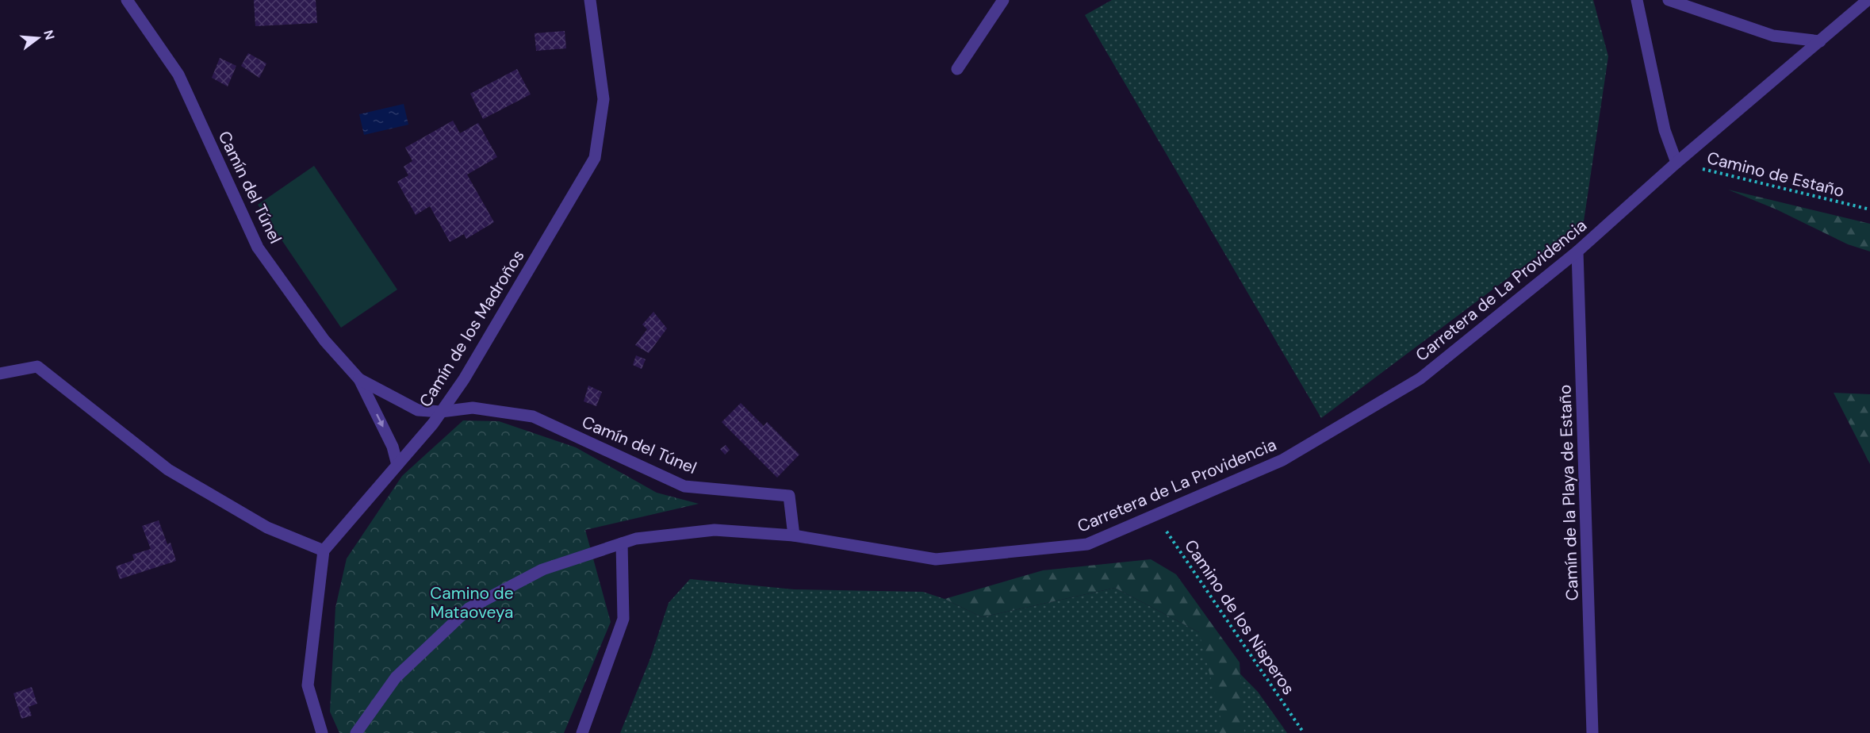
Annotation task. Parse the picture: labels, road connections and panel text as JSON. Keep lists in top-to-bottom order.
{
  "streets": {
    "street": [
      "Camín del Túnel",
      "Carretera de La Providencia",
      "Camín de los Madroños",
      "Camín de la Playa de Estaño"
    ],
    "path": ["Camino de Estaño", "Camino de los Nisperos"]
  },
  "crossings": [
    ["Camino de Estaño", "Carretera de La Providencia"],
    ["Camín del Túnel", "Carretera de La Providencia"],
    ["Camín del Túnel", "Camín de los Madroños"],
    ["Carretera de La Providencia", "Camín de la Playa de Estaño"],
    ["Carretera de La Providencia", "Camino de los Nisperos"]
  ],
  "parks": ["Camino de Mataoveya"],
  "north": "right"
}
